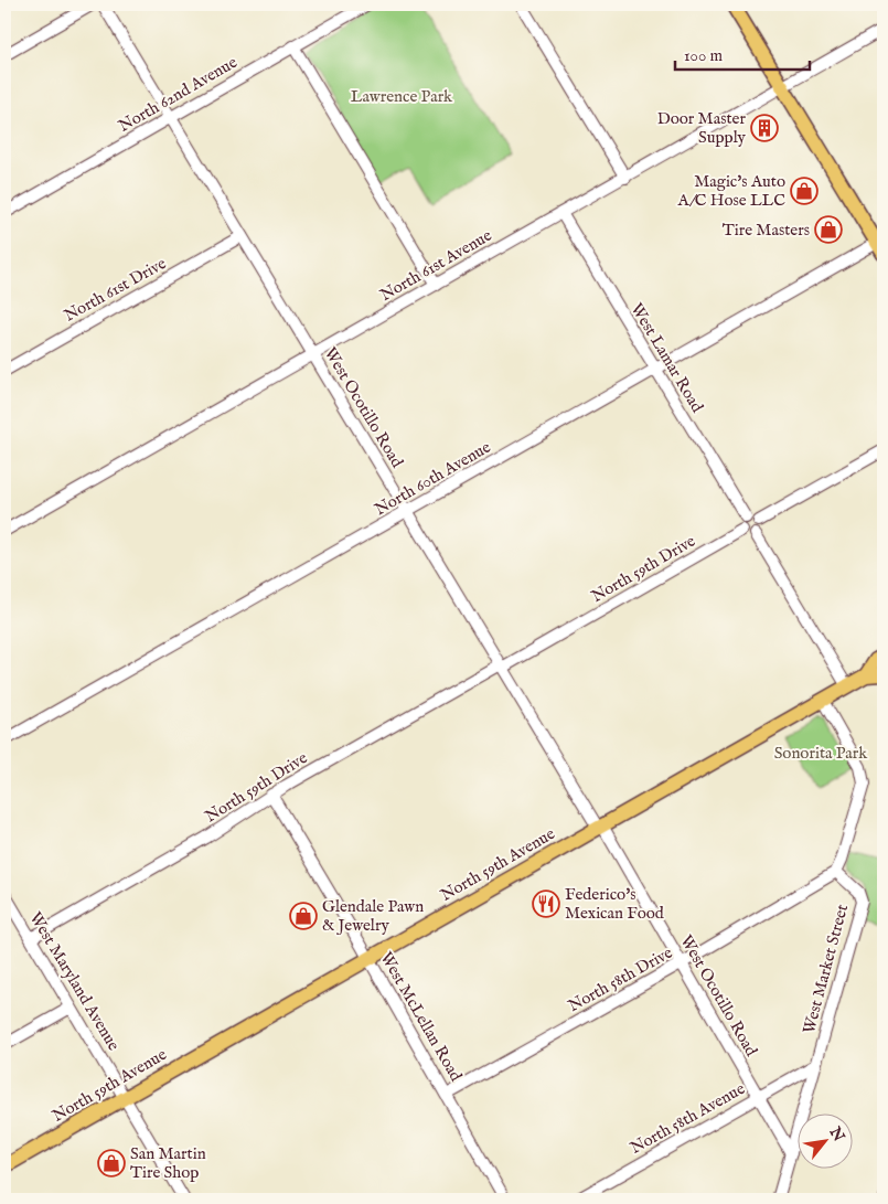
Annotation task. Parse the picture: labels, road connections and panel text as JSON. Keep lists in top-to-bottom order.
{
  "streets": {
    "main road": ["North 59th Avenue"],
    "street": [
      "North 62nd Avenue",
      "North 61st Avenue",
      "North 61st Drive",
      "West Lamar Road",
      "West Ocotillo Road",
      "North 60th Avenue",
      "North 59th Drive",
      "West Market Street",
      "North 58th Drive",
      "West Maryland Avenue",
      "West McLellan Road",
      "North 58th Avenue"
    ]
  },
  "crossings": [
    ["North 62nd Avenue", "West Ocotillo Road"],
    ["North 61st Avenue", "West Lamar Road"],
    ["North 61st Avenue", "West Ocotillo Road"],
    ["North 61st Drive", "West Ocotillo Road"],
    ["West Lamar Road", "North 60th Avenue"],
    ["West Lamar Road", "North 59th Drive"],
    ["West Ocotillo Road", "North 60th Avenue"],
    ["West Ocotillo Road", "North 59th Drive"],
    ["West Ocotillo Road", "North 59th Avenue"],
    ["West Ocotillo Road", "West Market Street"],
    ["West Ocotillo Road", "North 58th Drive"],
    ["West Ocotillo Road", "North 58th Avenue"],
    ["North 59th Drive", "West Maryland Avenue"],
    ["North 59th Drive", "West McLellan Road"],
    ["North 59th Avenue", "West Maryland Avenue"],
    ["North 59th Avenue", "West McLellan Road"],
    ["West Market Street", "North 58th Drive"],
    ["West Market Street", "North 58th Avenue"],
    ["North 58th Drive", "West McLellan Road"]
  ],
  "parks": ["Lawrence Park", "Sonorita Park"],
  "places": {
    "building": ["Door Master Supply"],
    "shop": [
      "Magic's Auto A/C Hose LLC",
      "Tire Masters",
      "Glendale Pawn & Jewelry",
      "San Martin Tire Shop"
    ],
    "restaurant": ["Federico's Mexican Food"]
  },
  "scale_bar": "100 m",
  "north": "top right"
}
